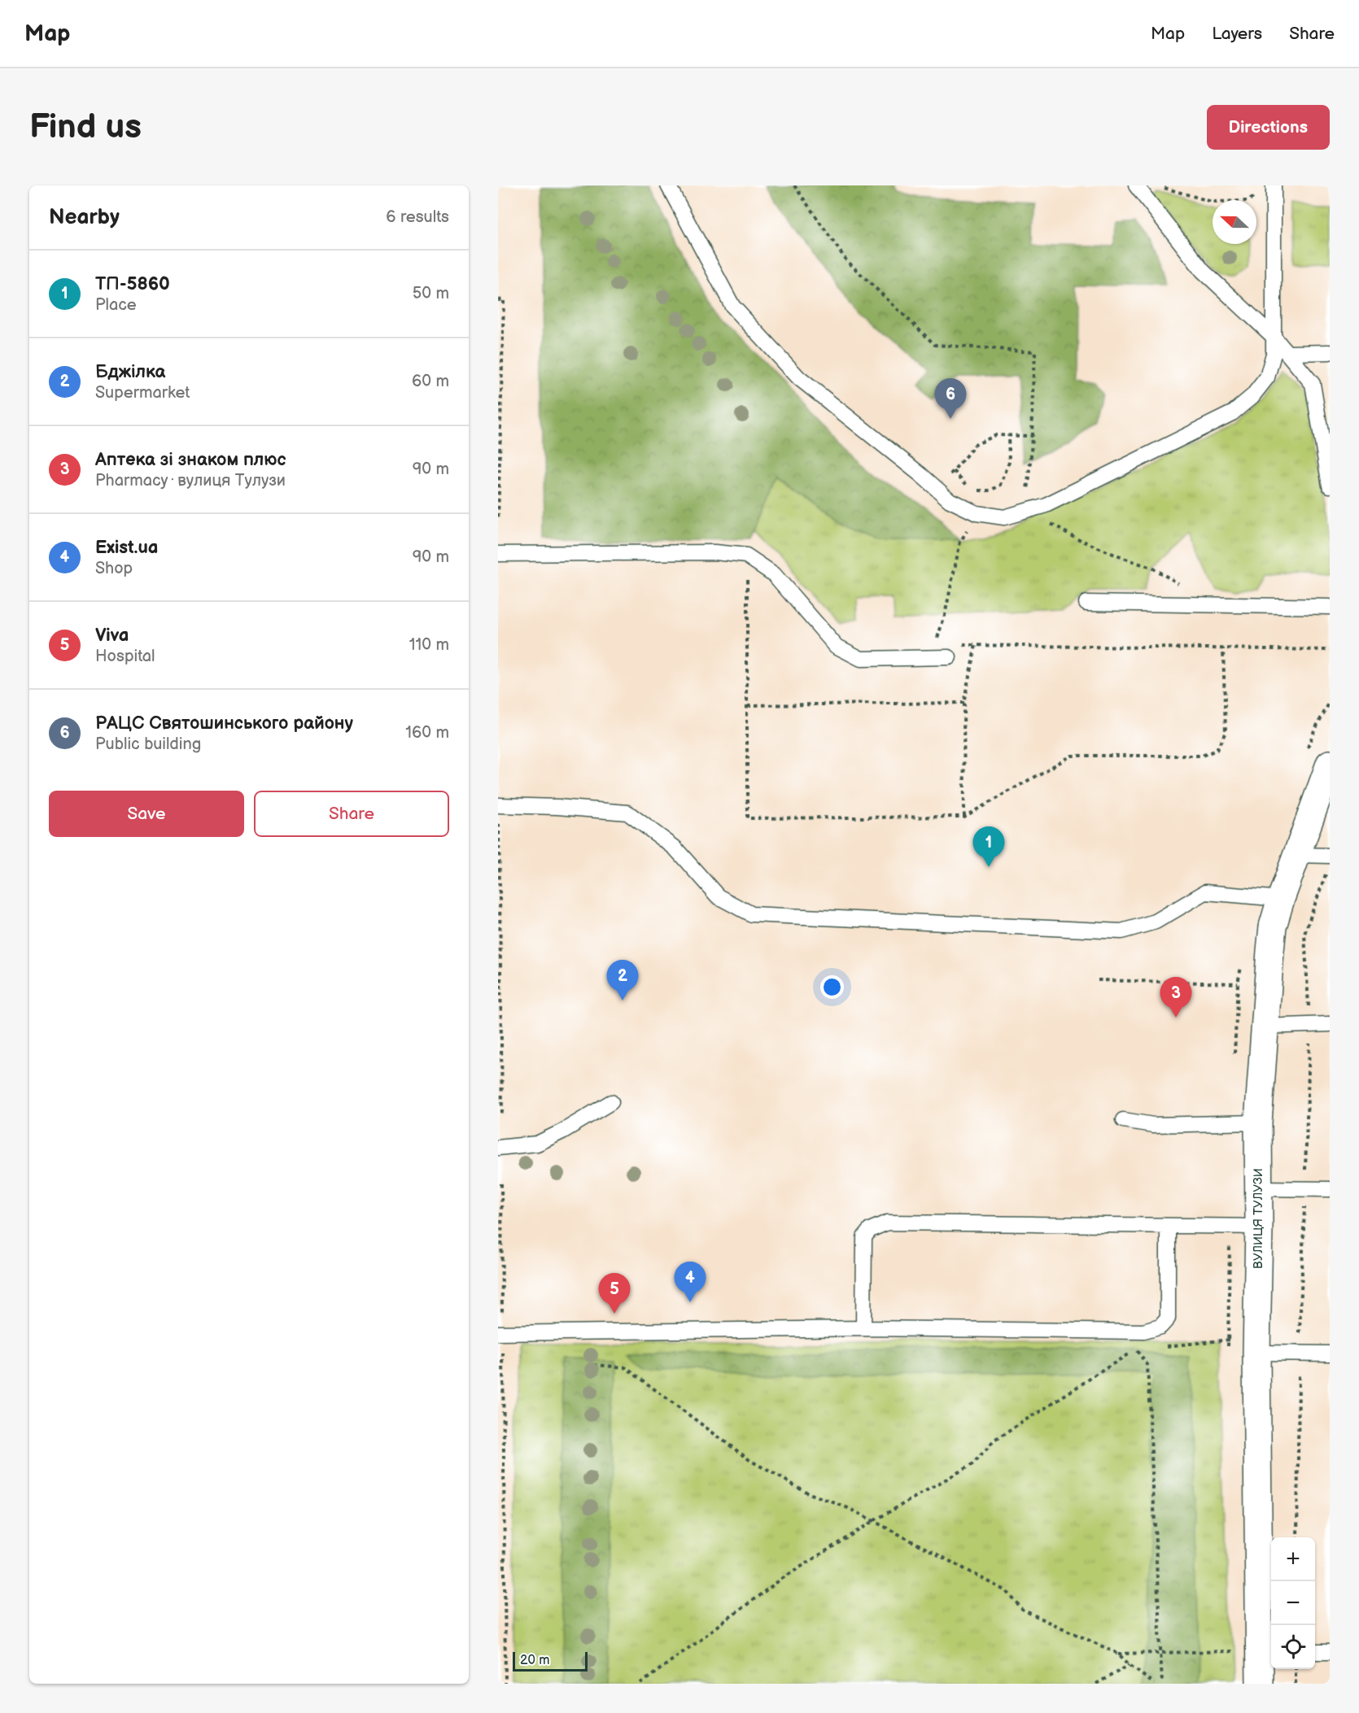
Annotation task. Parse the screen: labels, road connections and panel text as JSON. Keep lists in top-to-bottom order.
{
  "streets": {
    "street": ["ВУЛИЦЯ ТУЛУЗИ"]
  },
  "scale_bar": "20 m",
  "north": "left",
  "page": {
    "header": "Map",
    "nav": ["Map", "Layers", "Share"],
    "buttons": [
      "Directions",
      ["Save", "Share"]
    ],
    "title": "Find us",
    "heading": ["Nearby", "6 results"],
    "list": [
      {
        "mark": "1",
        "name": "ТП-5860",
        "note": "Place",
        "value": "50 m"
      },
      {
        "mark": "2",
        "name": "Бджілка",
        "note": "Supermarket",
        "value": "60 m"
      },
      {
        "mark": "3",
        "name": "Аптека зі знаком плюс",
        "note": "Pharmacy · вулиця Тулузи",
        "value": "90 m"
      },
      {
        "mark": "4",
        "name": "Exist.ua",
        "note": "Shop",
        "value": "90 m"
      },
      {
        "mark": "5",
        "name": "Viva",
        "note": "Hospital",
        "value": "110 m"
      },
      {
        "mark": "6",
        "name": "РАЦС Святошинського району",
        "note": "Public building",
        "value": "160 m"
      }
    ],
    "pins": [
      "6",
      "1",
      "2",
      "3",
      "4",
      "5"
    ],
    "map_buttons": ["+", "−"],
    "scale": "20 m"
  }
}
